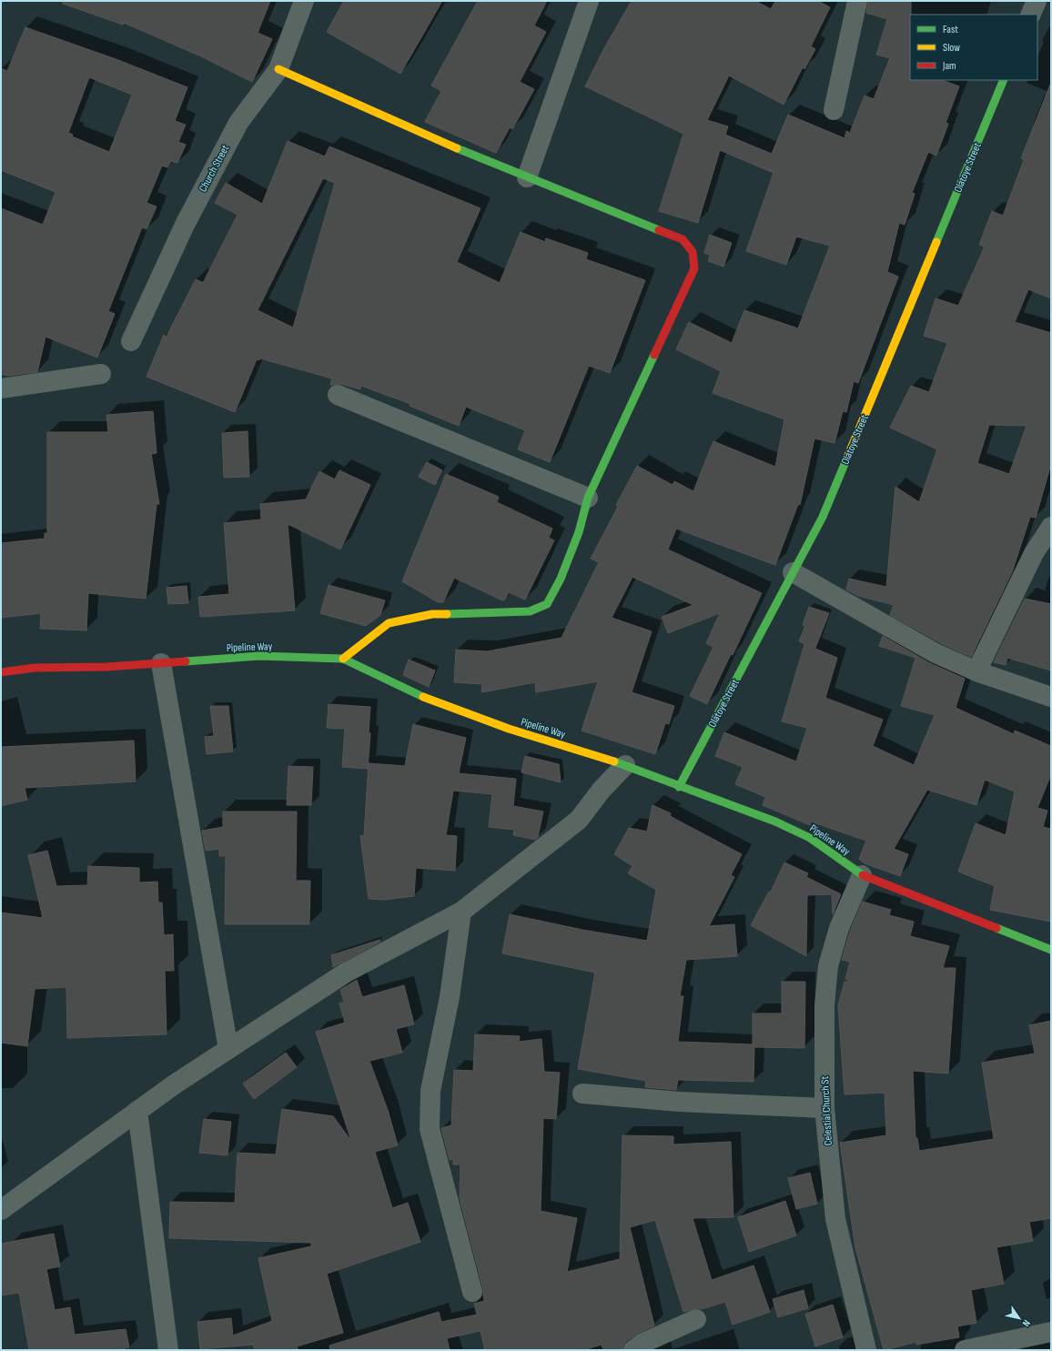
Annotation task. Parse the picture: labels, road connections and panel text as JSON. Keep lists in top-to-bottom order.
{
  "streets": {
    "street": [
      "Olatoye Street",
      "Church Street",
      "Pipeline Way",
      "Celestial Church St"
    ]
  },
  "crossings": [
    ["Olatoye Street", "Pipeline Way"],
    ["Pipeline Way", "Celestial Church St"]
  ],
  "legend": ["Fast", "Slow", "Jam"],
  "north": "bottom right"
}
